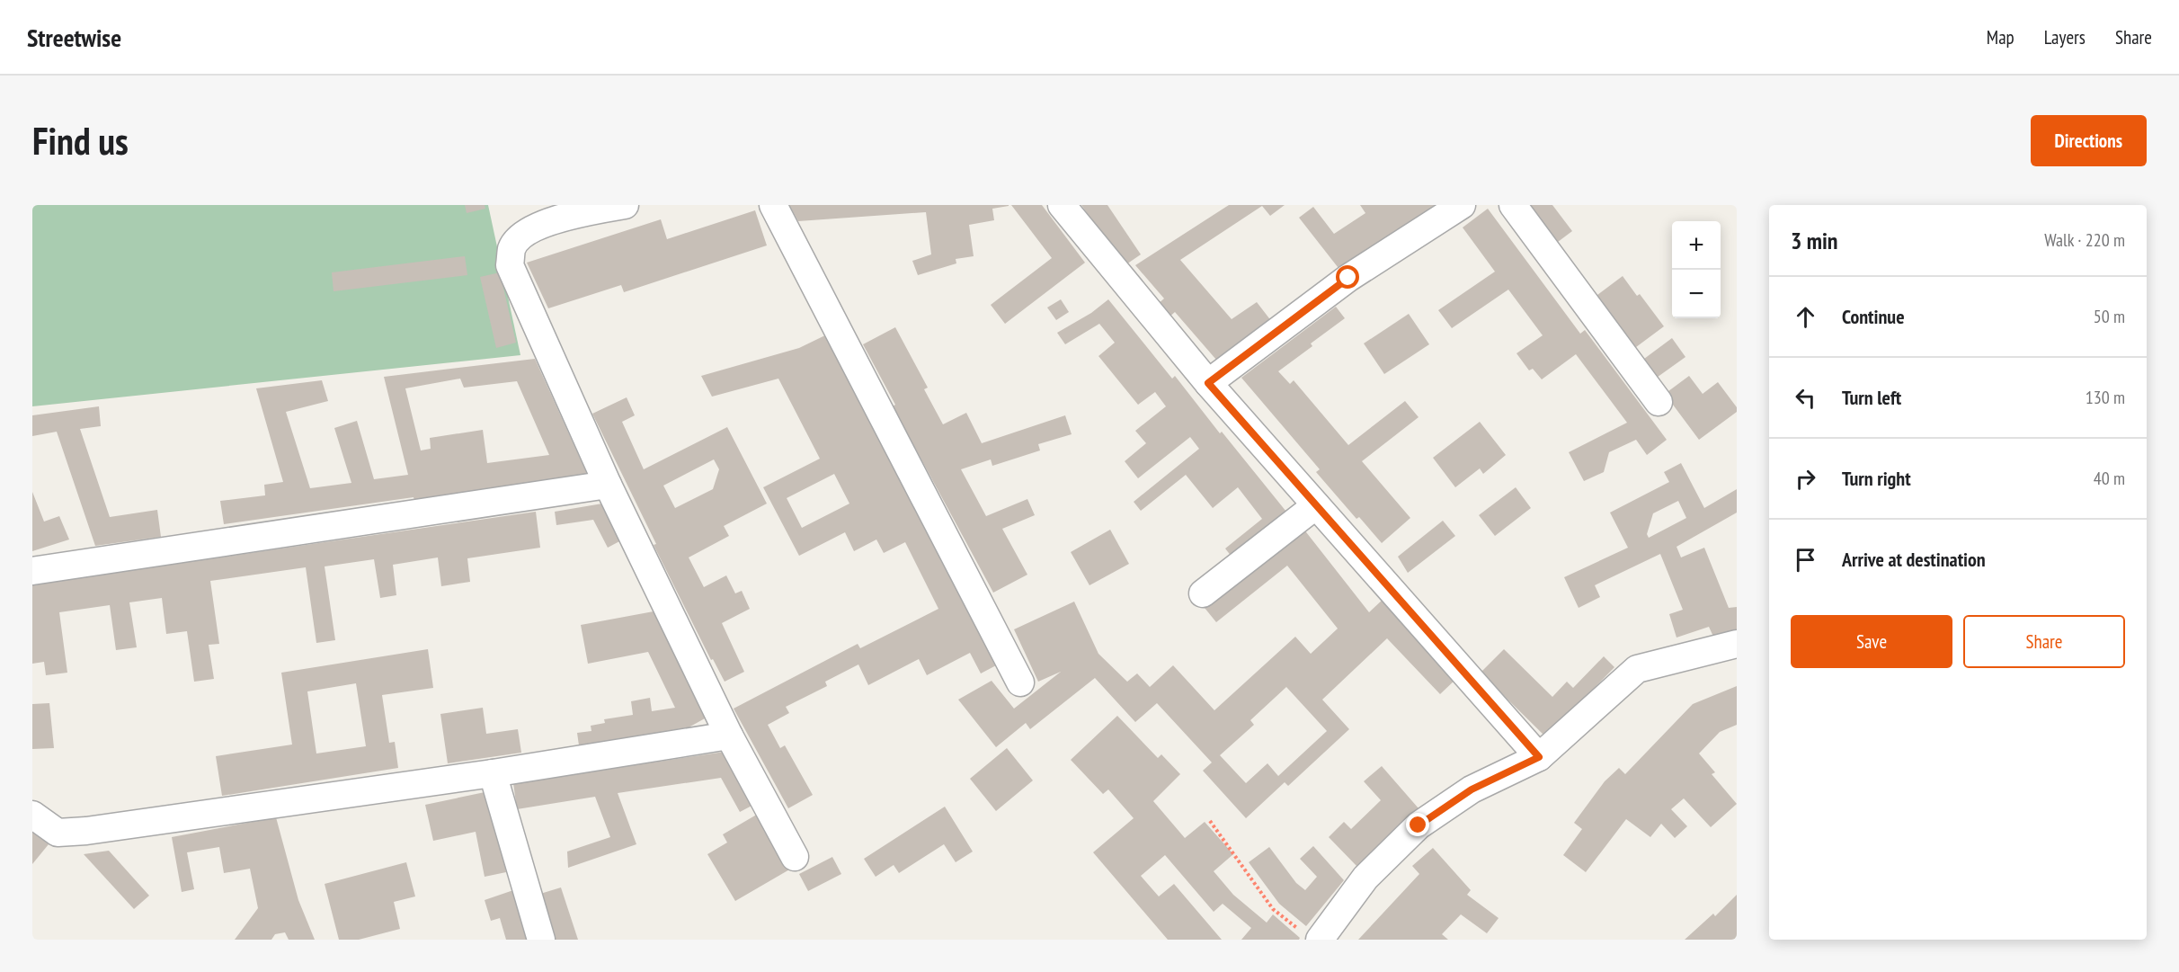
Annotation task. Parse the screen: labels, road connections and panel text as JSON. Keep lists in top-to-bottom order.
{
  "page": {
    "header": "Streetwise",
    "nav": ["Map", "Layers", "Share"],
    "buttons": [
      "Directions",
      ["Save", "Share"]
    ],
    "title": "Find us",
    "heading": ["3 min", "Walk · 220 m"],
    "map_buttons": ["+", "−"],
    "list": [
      ["Continue", "50 m"],
      ["Turn left", "130 m"],
      ["Turn right", "40 m"],
      "Arrive at destination"
    ]
  }
}
